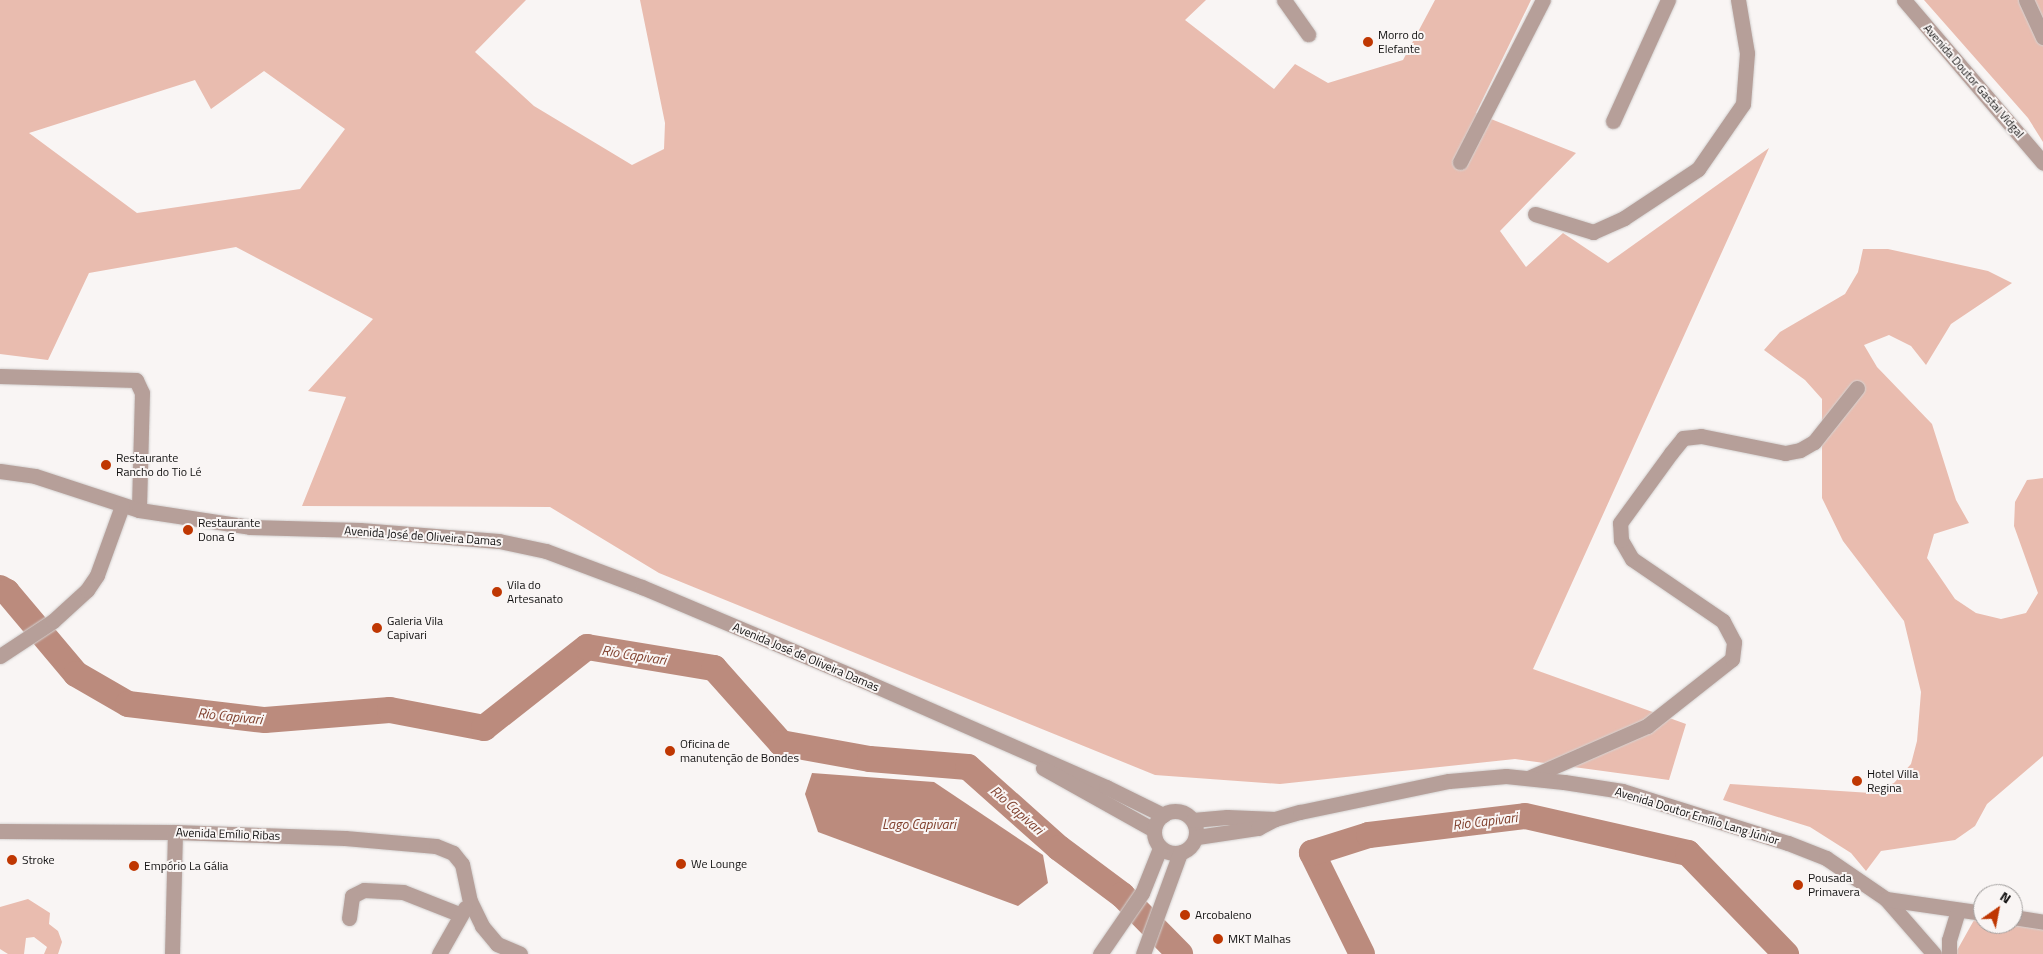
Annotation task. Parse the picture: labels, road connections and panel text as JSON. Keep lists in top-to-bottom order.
{
  "streets": {
    "street": [
      "Avenida Doutor Gastal Vidgal",
      "Avenida José de Oliveira Damas",
      "Avenida Doutor Emílio Lang Júnior",
      "Avenida Emílio Ribas"
    ]
  },
  "crossings": [
    ["Avenida José de Oliveira Damas", "Avenida Doutor Emílio Lang Júnior"]
  ],
  "water": ["Rio Capivari", "Lago Capivari"],
  "places": [
    "Morro do Elefante",
    "Restaurante Rancho do Tio Lé",
    "Restaurante Dona G",
    "Vila do Artesanato",
    "Galeria Vila Capivari",
    "Oficina de manutenção de Bondes",
    "Hotel Villa Regina",
    "Stroke",
    "We Lounge",
    "Empório La Gália",
    "Pousada Primavera",
    "Arcobaleno",
    "MKT Malhas"
  ],
  "north": "top right"
}
